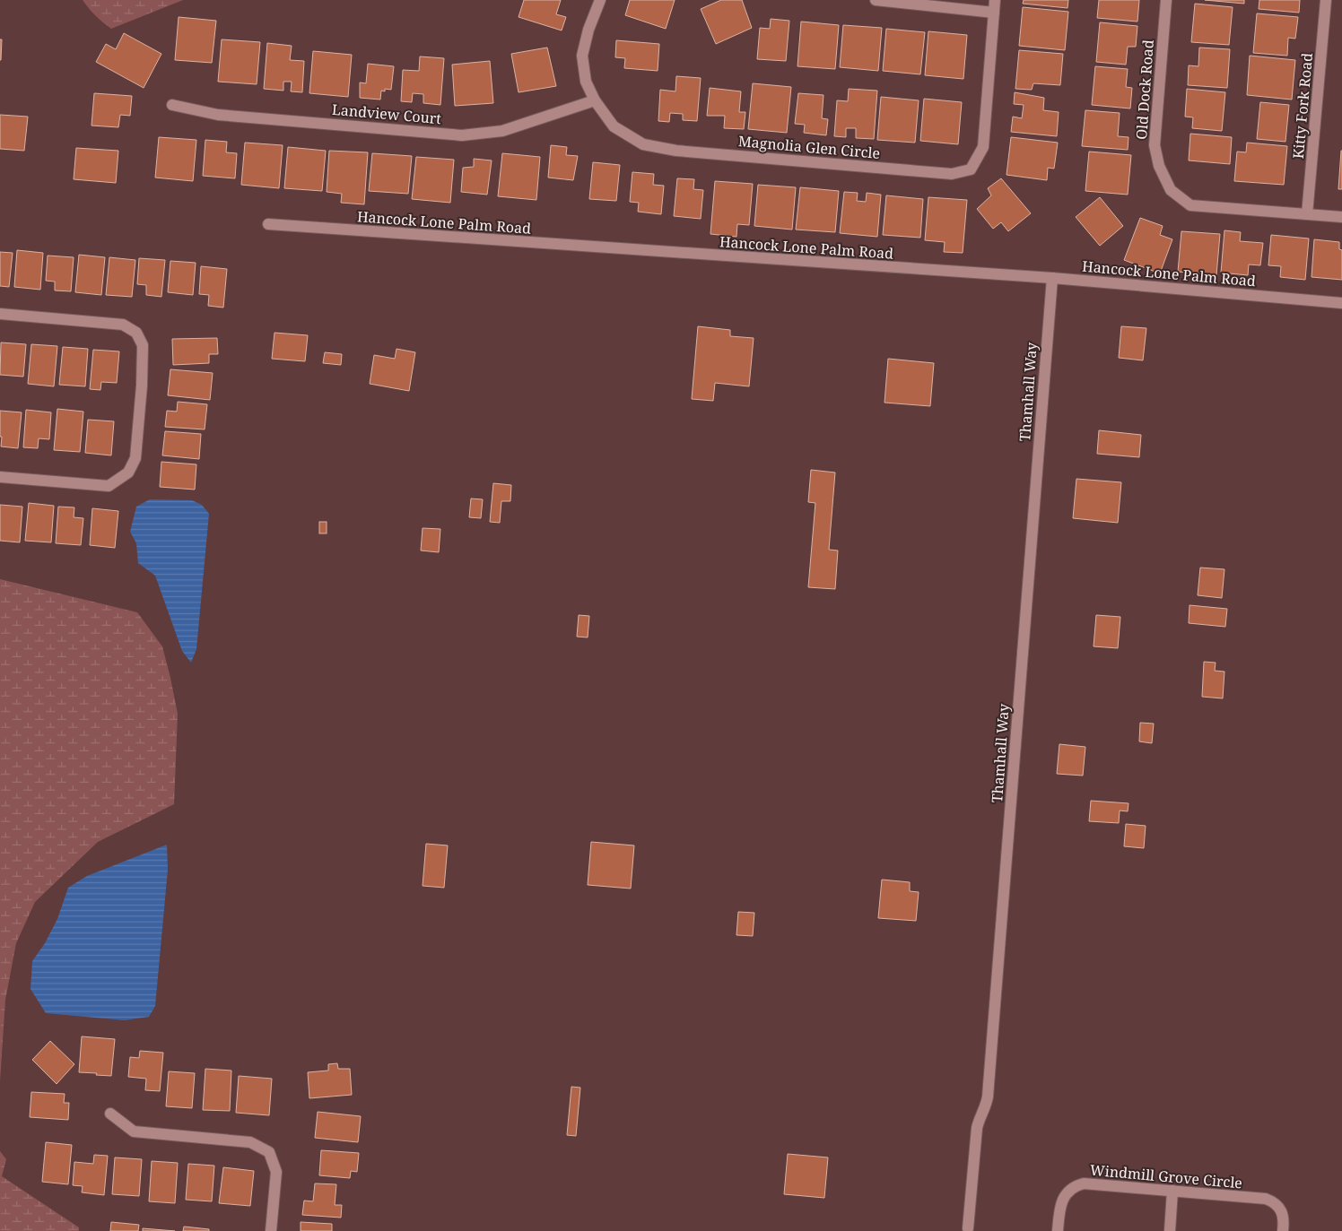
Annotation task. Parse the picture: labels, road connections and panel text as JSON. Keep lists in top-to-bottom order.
{
  "streets": {
    "street": [
      "Old Dock Road",
      "Kitty Fork Road",
      "Landview Court",
      "Magnolia Glen Circle",
      "Hancock Lone Palm Road",
      "Thamhall Way",
      "Windmill Grove Circle"
    ]
  },
  "crossings": [
    ["Old Dock Road", "Kitty Fork Road"],
    ["Landview Court", "Magnolia Glen Circle"],
    ["Hancock Lone Palm Road", "Thamhall Way"]
  ]
}
